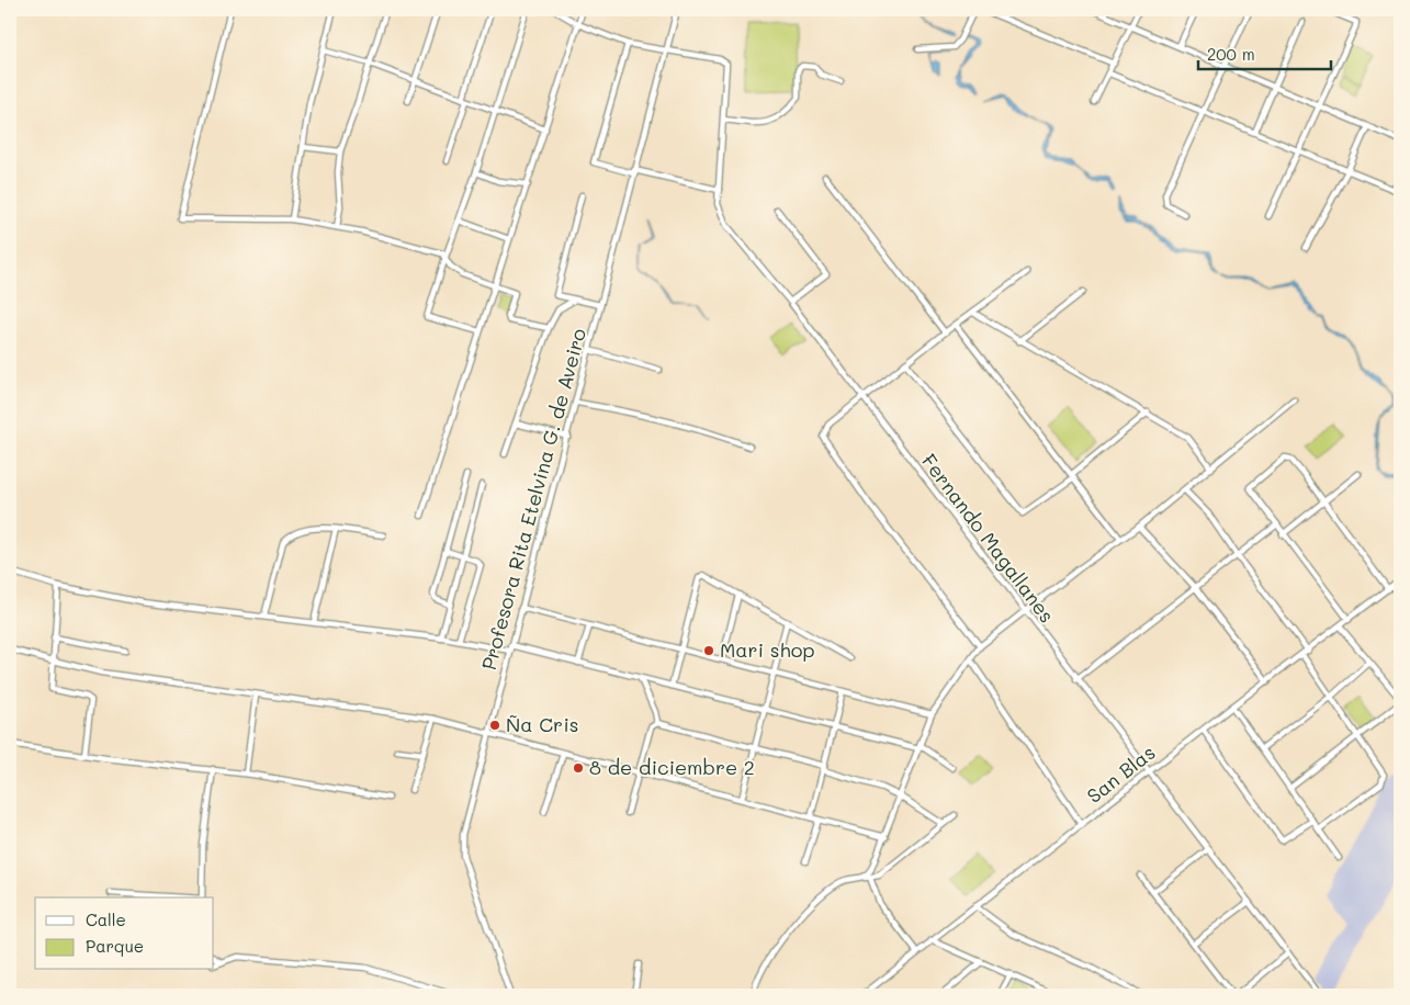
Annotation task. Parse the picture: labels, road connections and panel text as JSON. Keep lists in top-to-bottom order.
{
  "streets": {
    "street": ["Profesora Rita Etelvina G. de Aveiro", "Fernando Magallanes", "San Blas"]
  },
  "crossings": [
    ["Profesora Rita Etelvina G. de Aveiro", "Fernando Magallanes"],
    ["Fernando Magallanes", "San Blas"]
  ],
  "places": ["Mari shop", "Ña Cris", "8 de diciembre 2"],
  "legend": ["Calle", "Parque"],
  "scale_bar": "200 m"
}
